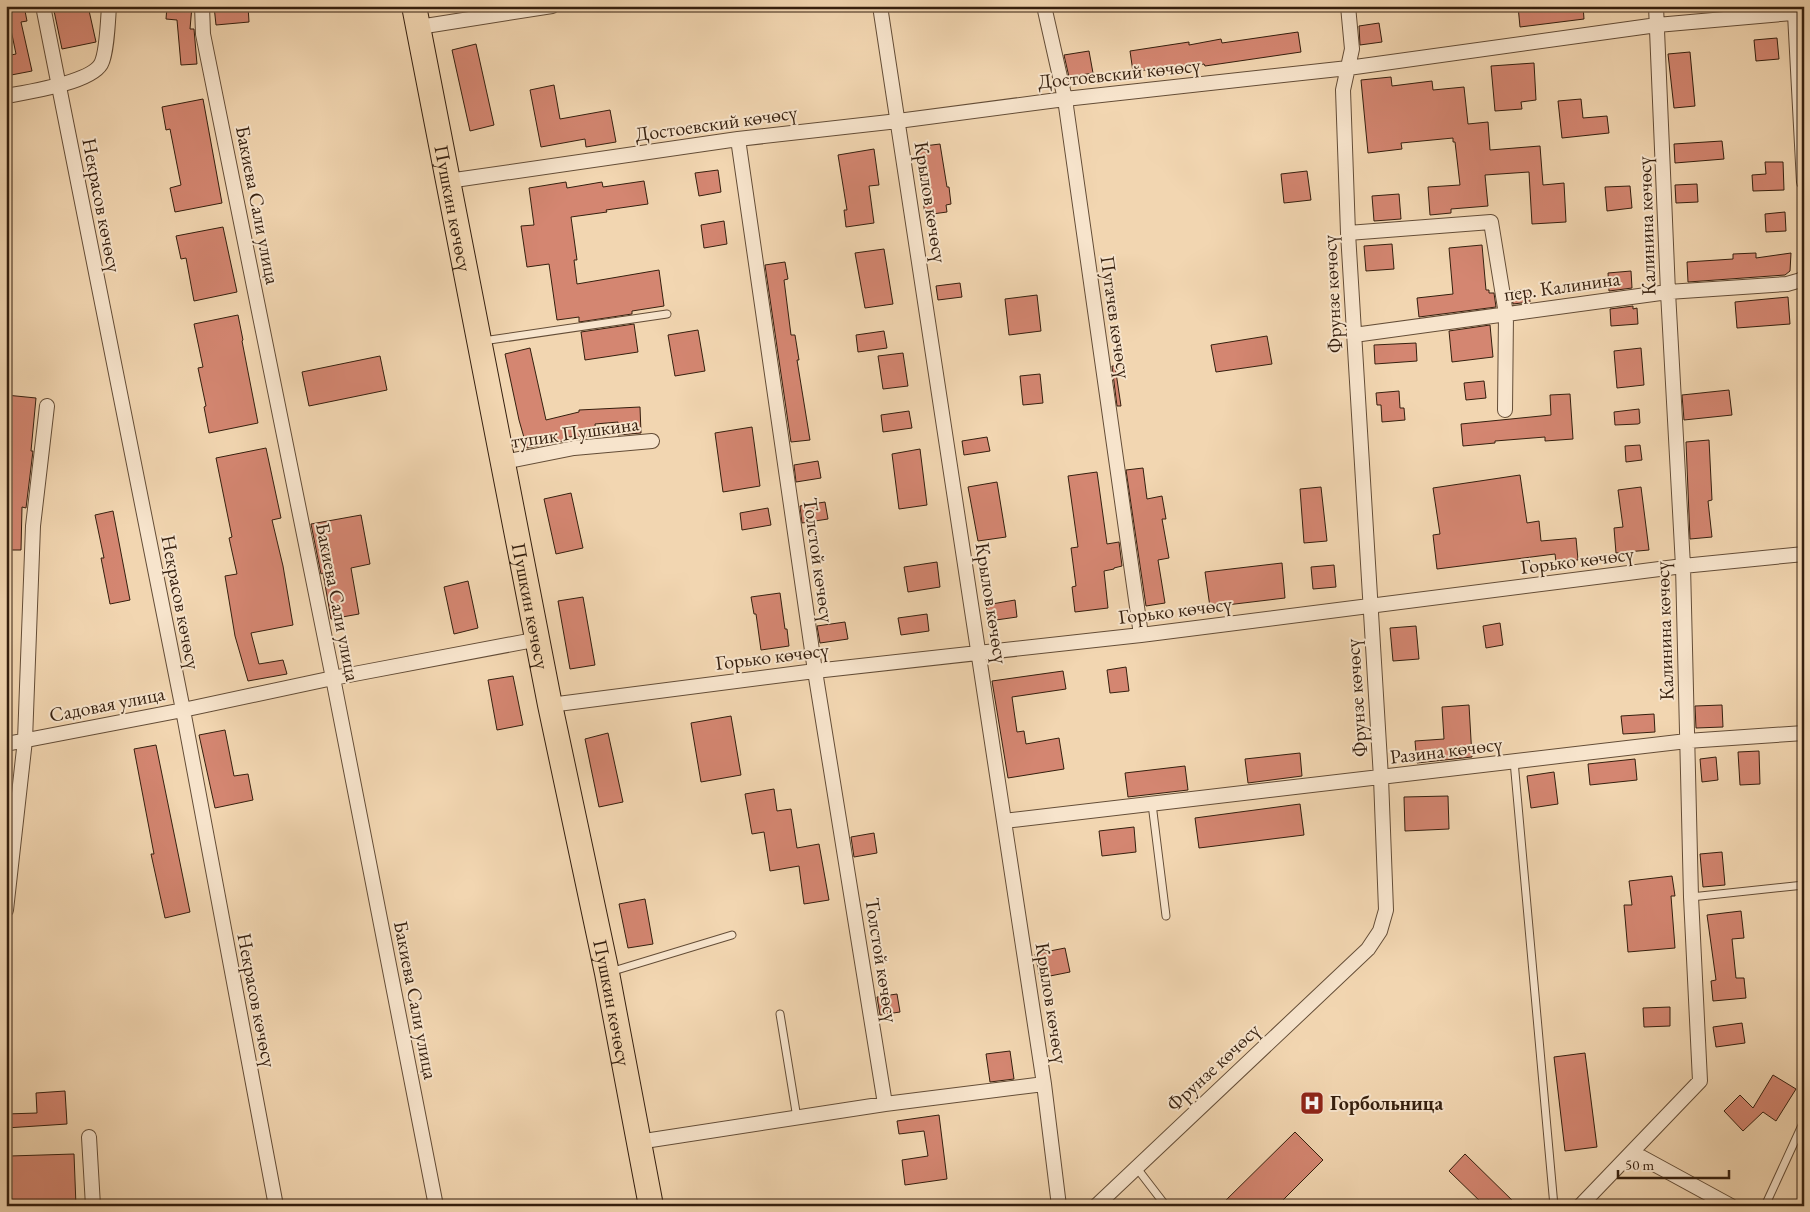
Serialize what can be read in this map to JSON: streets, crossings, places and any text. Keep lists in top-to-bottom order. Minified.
{"streets":{"highway":["Пушкин көчөсү"],"street":["Достоевский көчөсү","Крылов көчөсү","Некрасов көчөсү","Бакиева Сали улица","Калинина көчөсү","пер. Калинина","Фрунзе көчөсү","Пугачев көчөсү","тупик Пушкина","Толстой көчөсү","Горько көчөсү","Садовая улица","Разина көчөсү"]},"crossings":[["Достоевский көчөсү","Крылов көчөсү"],["Достоевский көчөсү","Пушкин көчөсү"],["Достоевский көчөсү","Калинина көчөсү"],["Достоевский көчөсү","Фрунзе көчөсү"],["Достоевский көчөсү","Пугачев көчөсү"],["Достоевский көчөсү","Толстой көчөсү"],["Крылов көчөсү","Горько көчөсү"],["Крылов көчөсү","Разина көчөсү"],["Некрасов көчөсү","Садовая улица"],["Бакиева Сали улица","Садовая улица"],["Пушкин көчөсү","тупик Пушкина"],["Пушкин көчөсү","Горько көчөсү"],["Пушкин көчөсү","Садовая улица"],["Калинина көчөсү","пер. Калинина"],["Калинина көчөсү","Горько көчөсү"],["Калинина көчөсү","Разина көчөсү"],["пер. Калинина","Фрунзе көчөсү"],["Фрунзе көчөсү","Горько көчөсү"],["Фрунзе көчөсү","Разина көчөсү"],["Пугачев көчөсү","Горько көчөсү"],["Толстой көчөсү","Горько көчөсү"]],"places":{"hospital":["Горбольница"]},"scale_bar":"50 m"}
